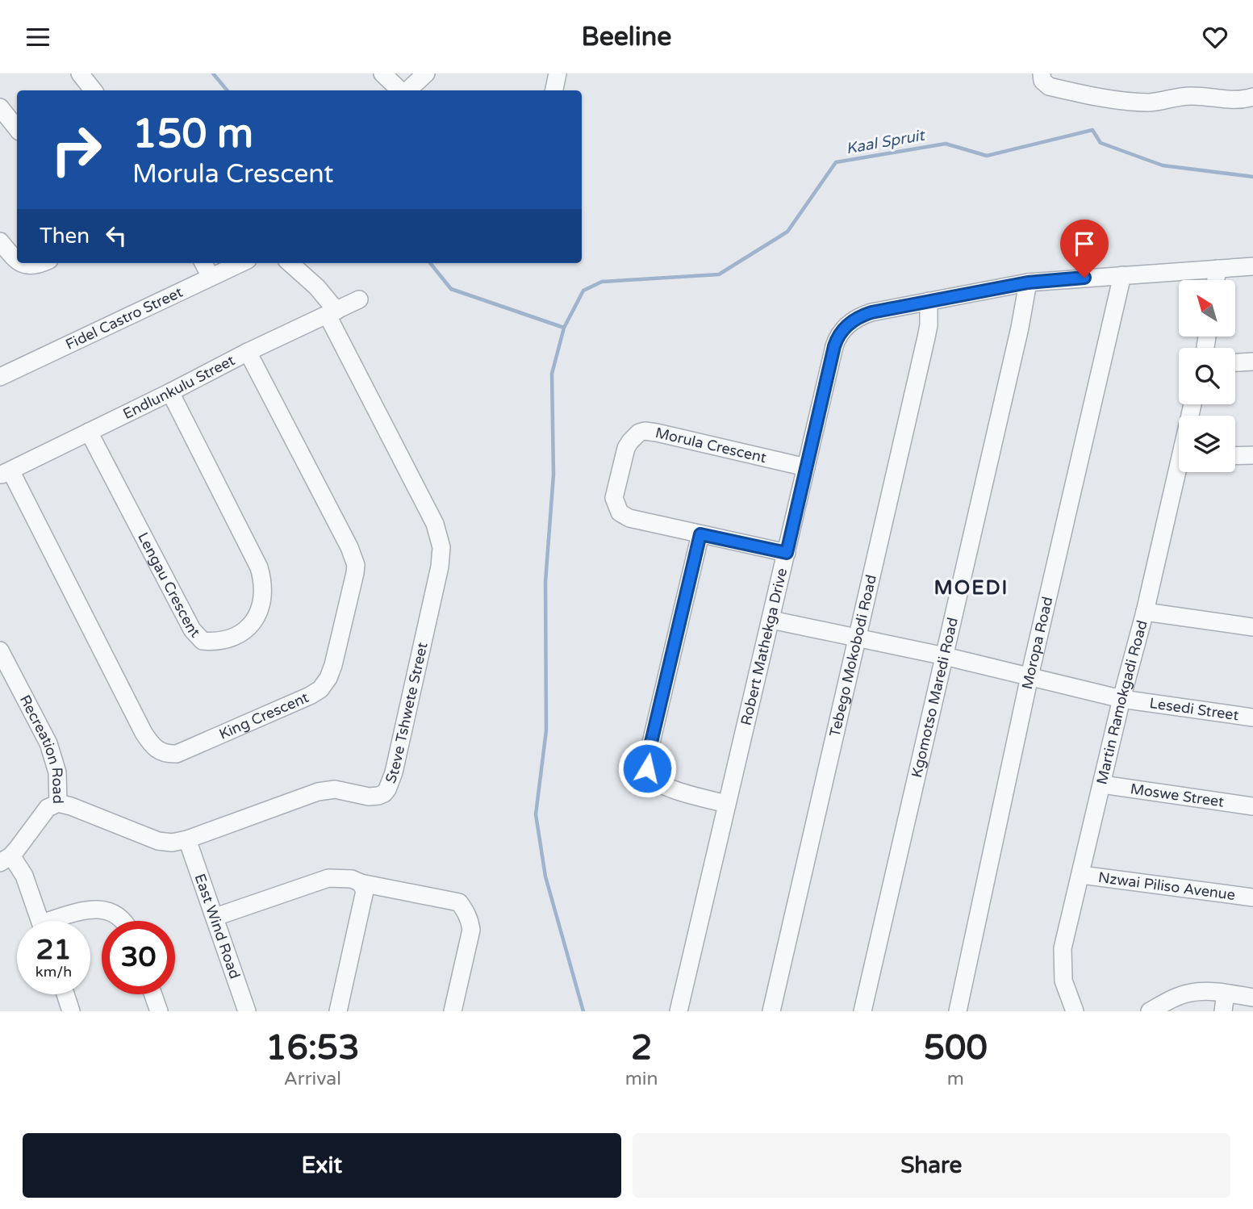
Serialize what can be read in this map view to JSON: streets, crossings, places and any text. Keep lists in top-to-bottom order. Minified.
{"streets":{"street":["Fidel Castro Street","Endlunkulu Street","Morula Crescent","Lengau Crescent","Moropa Road","Robert Mathekga Drive","Tebego Mokobodi Road","Kgomotso Maredi Road","Martin Ramokgadi Road","Lesedi Street","Steve Tshwete Street","King Crescent","Recreation Road","Moswe Street","Nzwai Piliso Avenue","East Wind Road"]},"crossings":[["Endlunkulu Street","Lengau Crescent"],["Endlunkulu Street","Steve Tshwete Street"],["Endlunkulu Street","King Crescent"],["Morula Crescent","Robert Mathekga Drive"],["Moropa Road","Robert Mathekga Drive"],["Moropa Road","Lesedi Street"],["Robert Mathekga Drive","Tebego Mokobodi Road"],["Robert Mathekga Drive","Kgomotso Maredi Road"],["Robert Mathekga Drive","Lesedi Street"],["Tebego Mokobodi Road","Lesedi Street"],["Kgomotso Maredi Road","Lesedi Street"],["Martin Ramokgadi Road","Lesedi Street"],["Martin Ramokgadi Road","Moswe Street"],["Martin Ramokgadi Road","Nzwai Piliso Avenue"],["Steve Tshwete Street","Recreation Road"],["Steve Tshwete Street","East Wind Road"]],"districts":["MOEDI"],"water":["Kaal Spruit"],"north":"top left","page":{"header":"Beeline","turn":["150 m","Morula Crescent"],"then":"Then","speed":"21 km/h","limit":"30","eta":["16:53","Arrival","2","min","500","m"],"buttons":["Exit","Share"]}}
